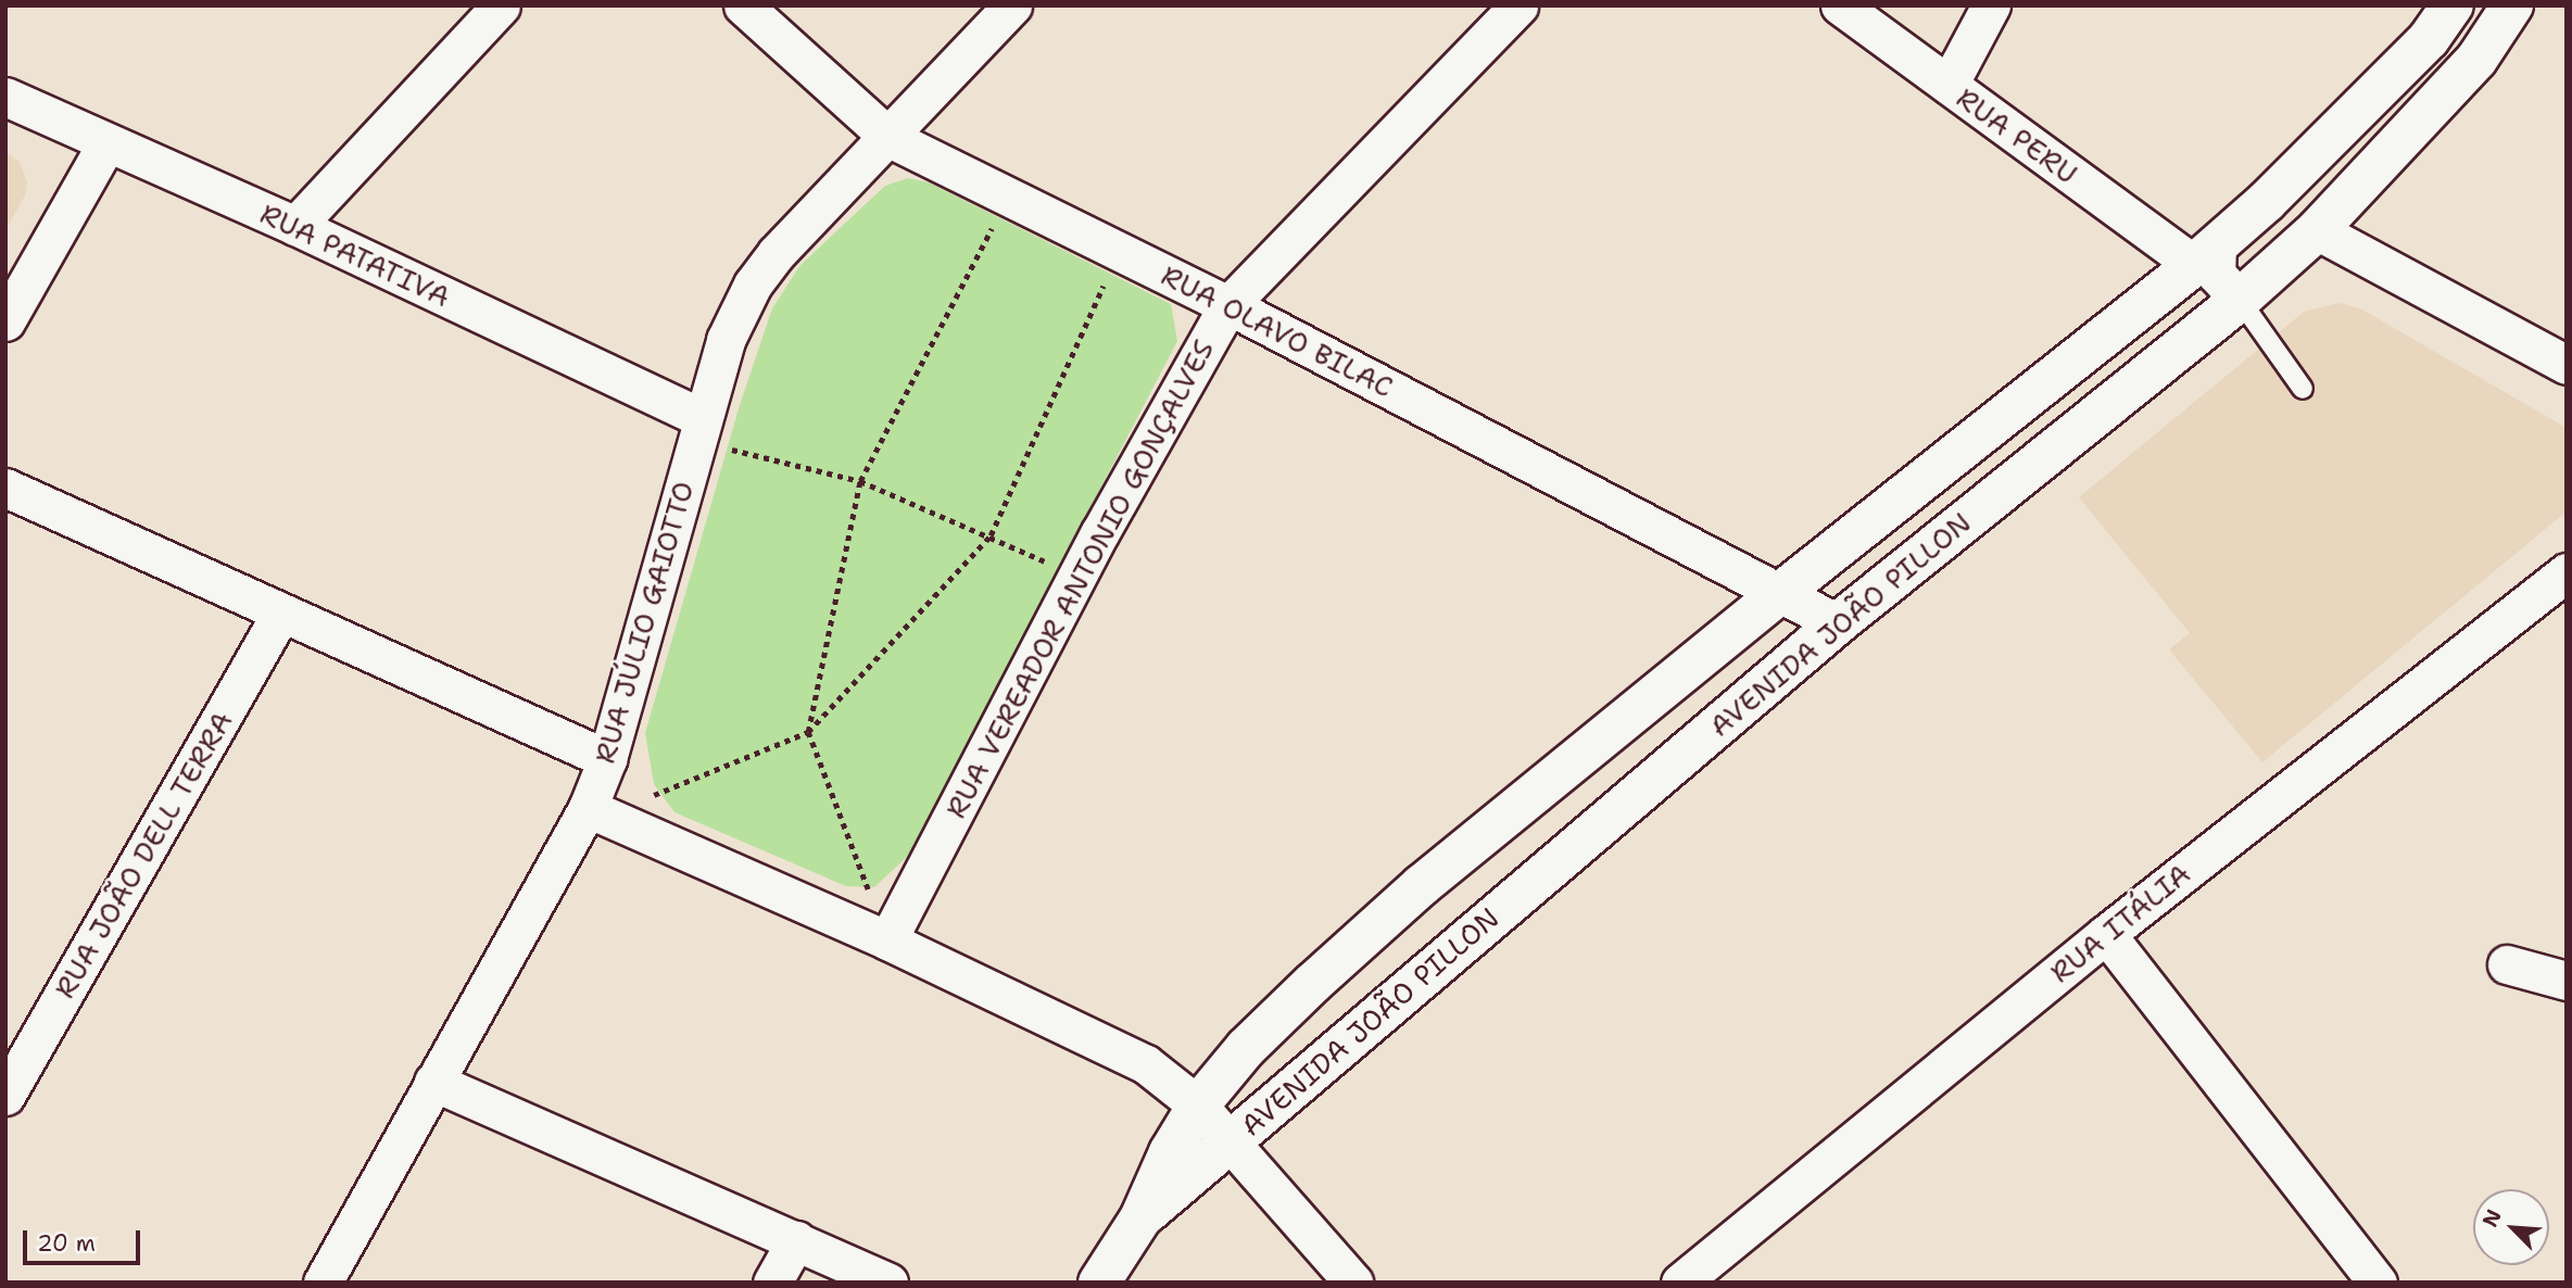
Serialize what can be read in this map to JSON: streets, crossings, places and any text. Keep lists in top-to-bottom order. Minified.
{"streets":{"main road":["AVENIDA JOÃO PILLON"],"street":["RUA PERU","RUA PATATIVA","RUA OLAVO BILAC","RUA VEREADOR ANTONIO GONÇALVES","RUA JÚLIO GAIOTTO","RUA JOÃO DELL TERRA","RUA ITÁLIA"]},"crossings":[["RUA PERU","AVENIDA JOÃO PILLON"],["RUA PATATIVA","RUA JÚLIO GAIOTTO"],["RUA OLAVO BILAC","RUA VEREADOR ANTONIO GONÇALVES"],["RUA OLAVO BILAC","RUA JÚLIO GAIOTTO"],["RUA OLAVO BILAC","AVENIDA JOÃO PILLON"]],"scale_bar":"20 m","north":"top left"}
